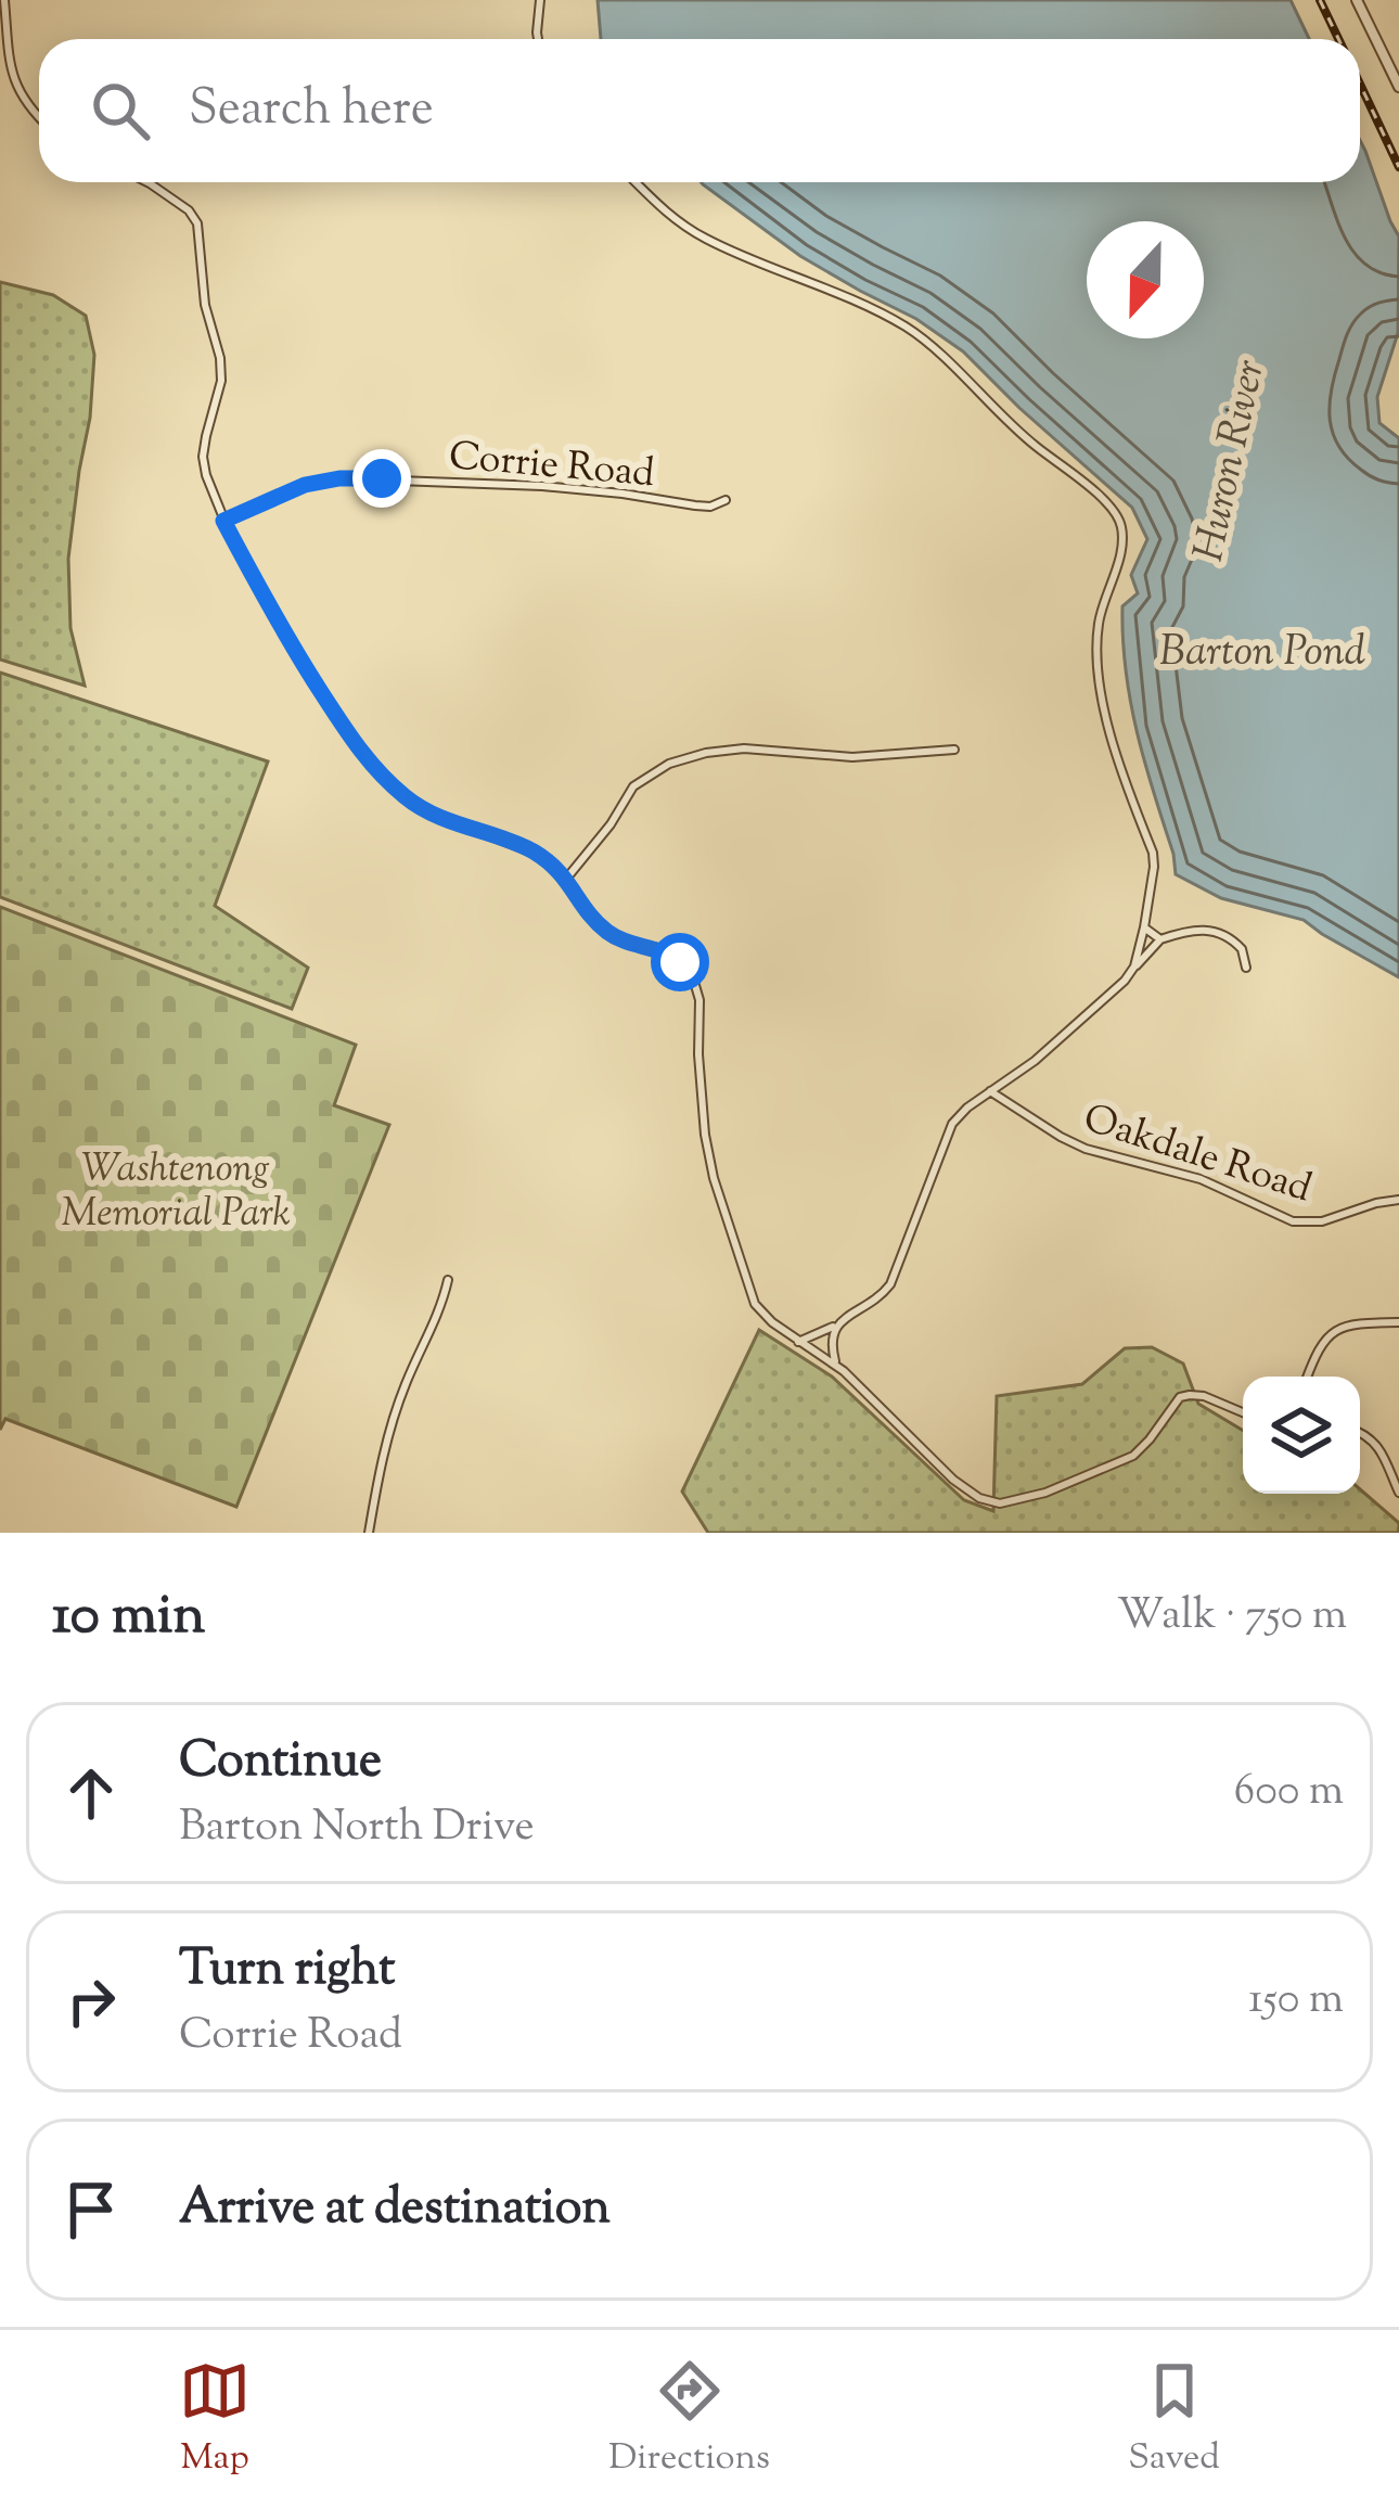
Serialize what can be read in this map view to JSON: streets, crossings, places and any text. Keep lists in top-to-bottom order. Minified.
{"streets":{"street":["Corrie Road","Oakdale Road"]},"water":["Huron River","Barton Pond"],"parks":["Washtenong Memorial Park"],"north":"bottom","page":{"search":"Search here","heading":["10 min","Walk · 750 m"],"list":[["Continue","Barton North Drive","600 m"],["Turn right","Corrie Road","150 m"],"Arrive at destination"],"nav":["Map","Directions","Saved"]}}
